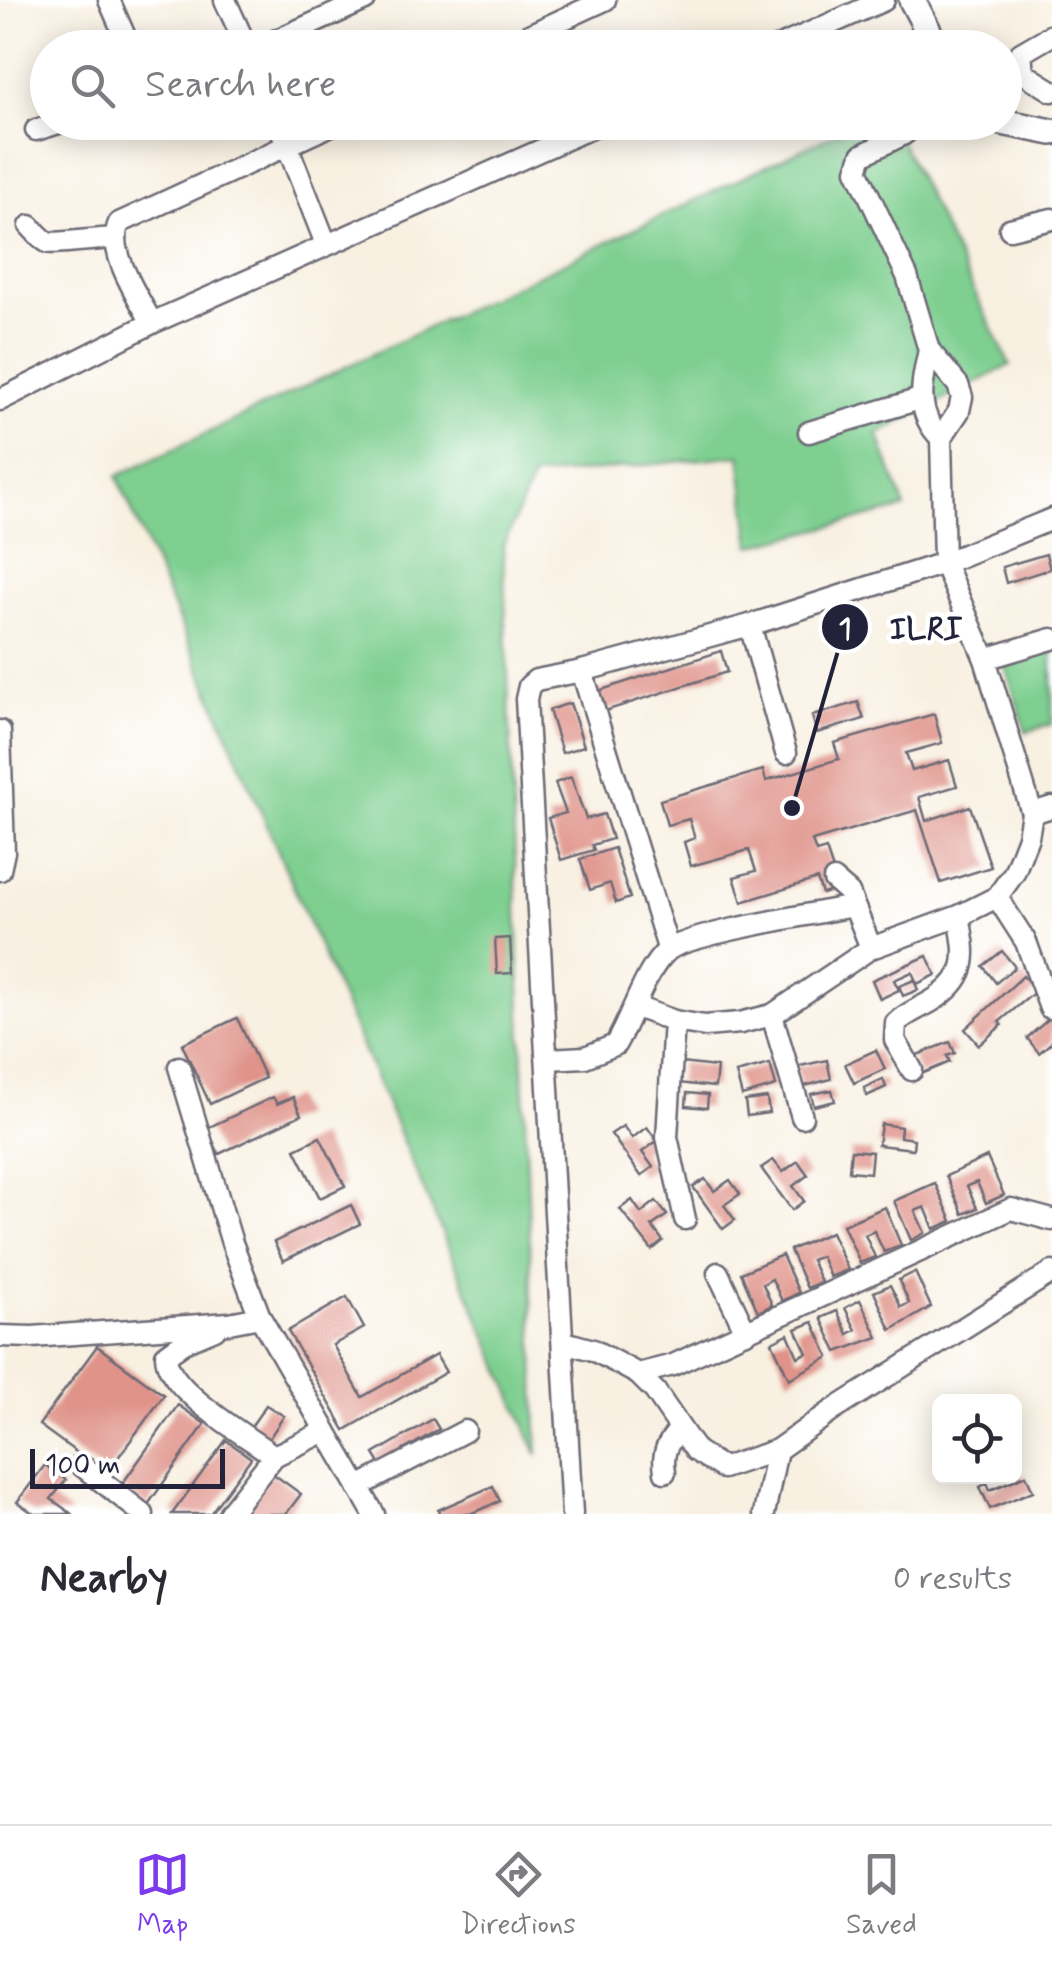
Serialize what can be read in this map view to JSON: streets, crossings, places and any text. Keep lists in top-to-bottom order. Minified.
{"places":["ILRI"],"scale_bar":"100 m","page":{"search":"Search here","scale":"100 m","heading":["Nearby","0 results"],"nav":["Map","Directions","Saved"]}}
